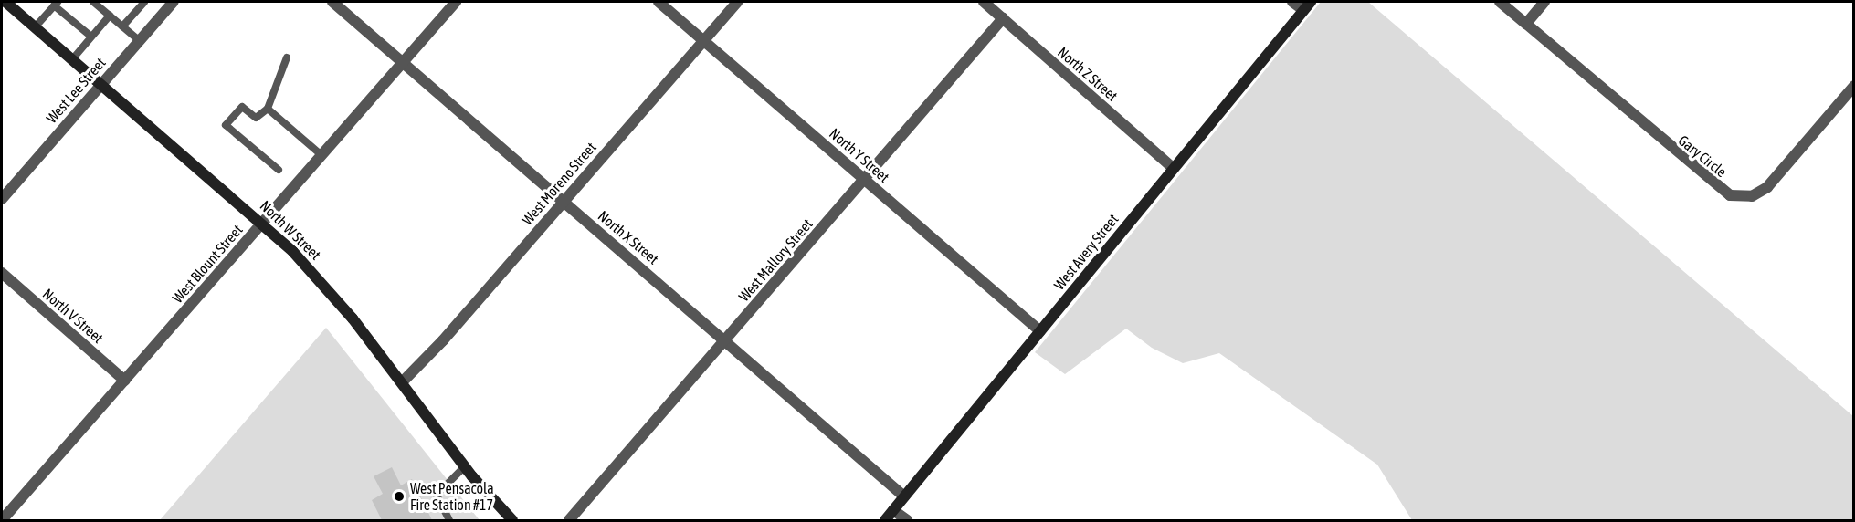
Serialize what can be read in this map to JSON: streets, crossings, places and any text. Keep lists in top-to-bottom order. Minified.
{"streets":{"main road":["North W Street","West Avery Street"],"street":["North Z Street","West Lee Street","North Y Street","Gary Circle","West Moreno Street","North X Street","West Mallory Street","West Blount Street","North V Street"]},"crossings":[["North Z Street","West Avery Street"],["North Z Street","West Mallory Street"],["West Lee Street","North W Street"],["North Y Street","West Moreno Street"],["North Y Street","West Avery Street"],["North Y Street","West Mallory Street"],["West Moreno Street","North W Street"],["West Moreno Street","North X Street"],["North W Street","West Blount Street"],["North X Street","West Avery Street"],["North X Street","West Mallory Street"],["North X Street","West Blount Street"],["West Blount Street","North V Street"]],"places":["West Pensacola Fire Station #17"]}
